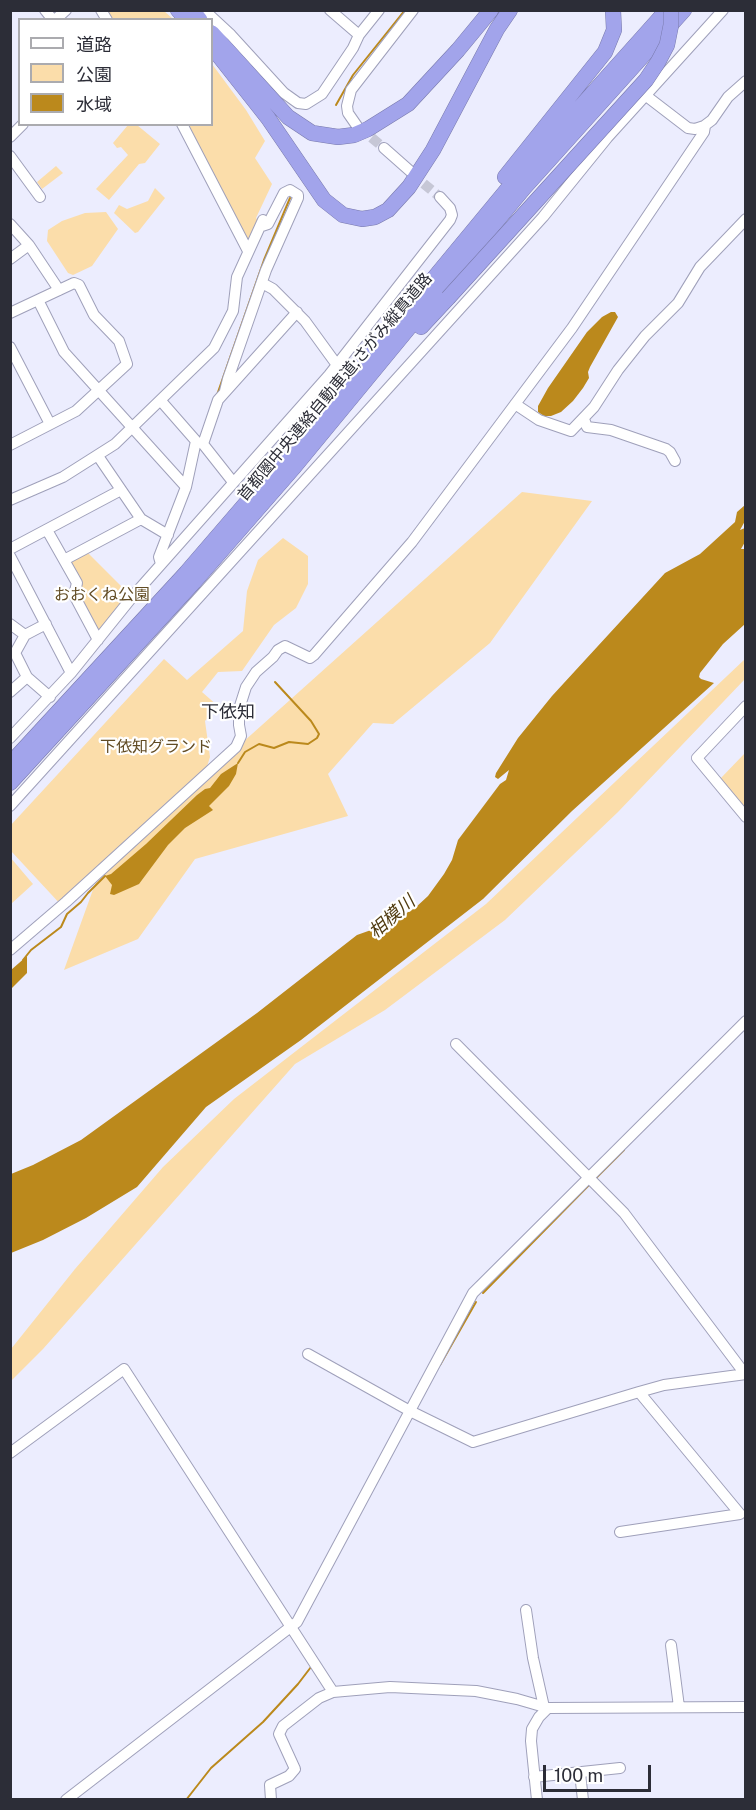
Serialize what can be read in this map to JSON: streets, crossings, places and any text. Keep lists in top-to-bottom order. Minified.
{"streets":{"highway":["首都圏中央連絡自動車道;さがみ縦貫道路"]},"districts":["下依知"],"water":["相模川"],"parks":["おおくね公園","下依知グランド"],"legend":["道路","公園","水域"],"scale_bar":"100 m"}
